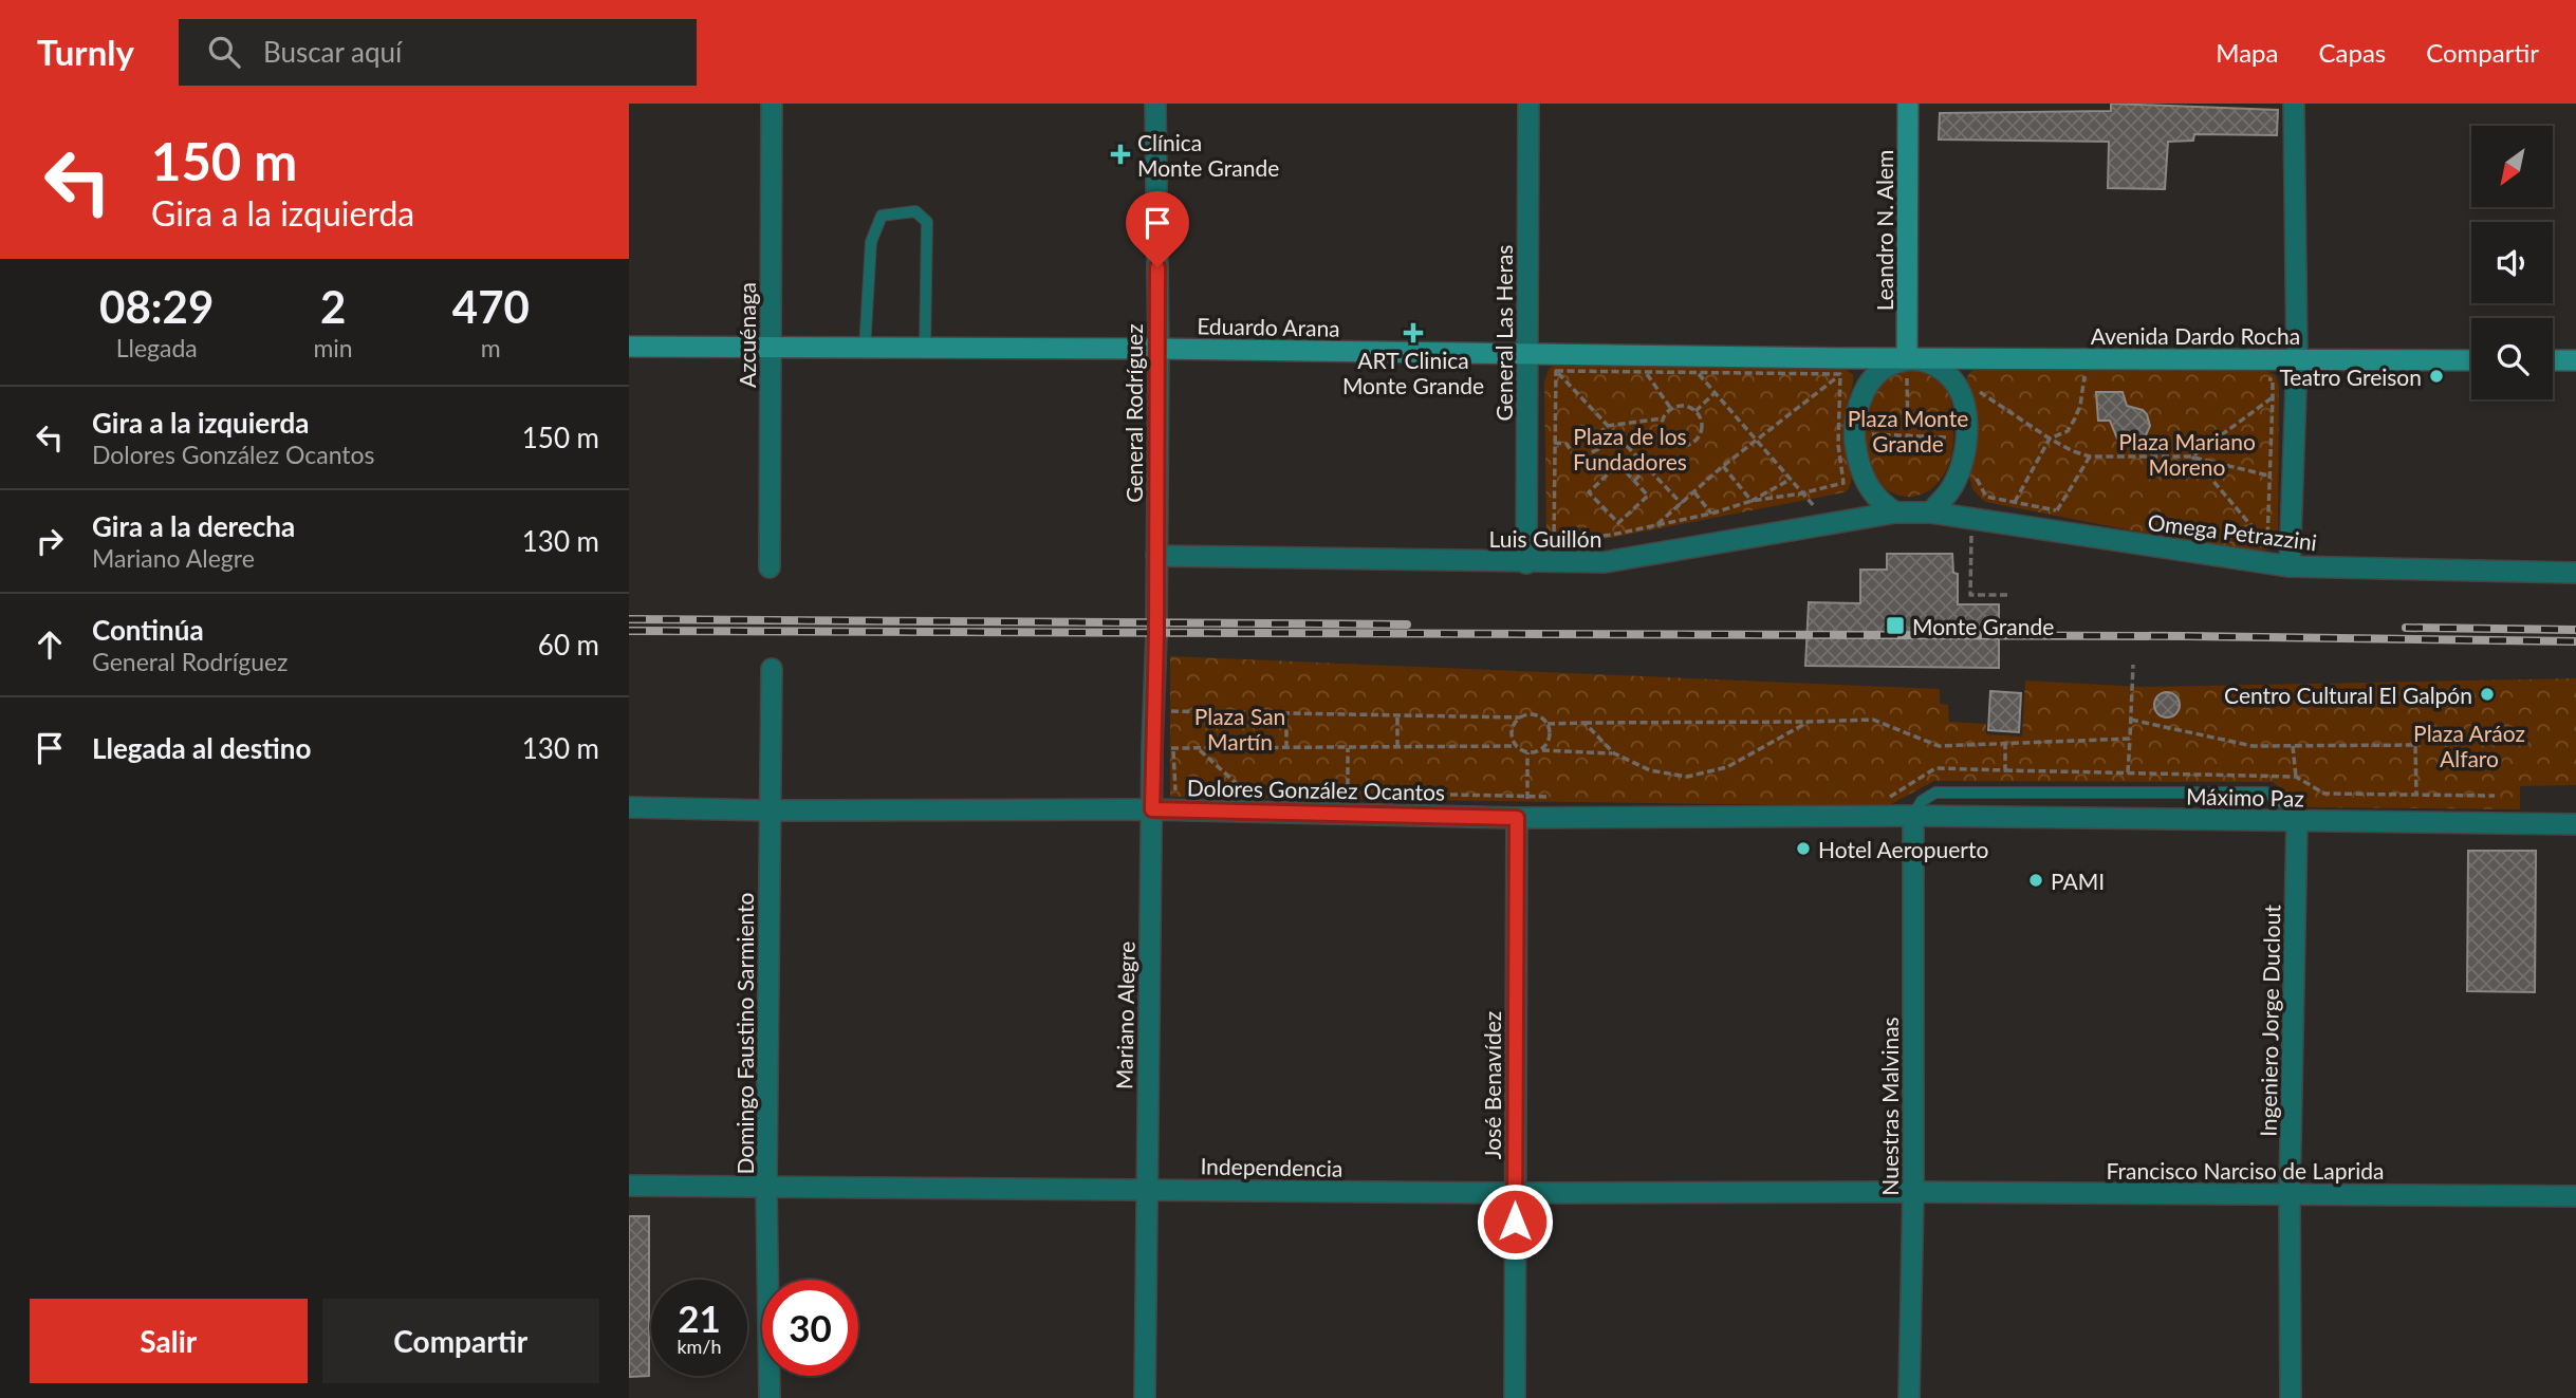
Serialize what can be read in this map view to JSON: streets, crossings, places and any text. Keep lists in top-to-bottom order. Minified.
{"streets":{"main road":["Leandro N. Alem","Eduardo Arana","Avenida Dardo Rocha"],"street":["General Las Heras","Azcuénaga","General Rodríguez","Omega Petrazzini","Luis Guillón","Dolores González Ocantos","Máximo Paz","Mariano Alegre","Ingeniero Jorge Duclout","Domingo Faustino Sarmiento","José Benavídez","Nuestras Malvinas","Independencia","Francisco Narciso de Laprida"]},"crossings":[["Leandro N. Alem","Eduardo Arana"],["Leandro N. Alem","Avenida Dardo Rocha"],["Eduardo Arana","General Las Heras"],["Eduardo Arana","Azcuénaga"],["Eduardo Arana","Avenida Dardo Rocha"],["Eduardo Arana","General Rodríguez"],["General Las Heras","Luis Guillón"],["General Rodríguez","Luis Guillón"],["General Rodríguez","Mariano Alegre"],["Omega Petrazzini","Luis Guillón"],["Dolores González Ocantos","Máximo Paz"],["Dolores González Ocantos","Mariano Alegre"],["Dolores González Ocantos","Domingo Faustino Sarmiento"],["Dolores González Ocantos","José Benavídez"],["Dolores González Ocantos","Nuestras Malvinas"],["Máximo Paz","Ingeniero Jorge Duclout"],["Máximo Paz","Nuestras Malvinas"],["Mariano Alegre","Independencia"],["Ingeniero Jorge Duclout","Francisco Narciso de Laprida"],["Domingo Faustino Sarmiento","Independencia"],["José Benavídez","Independencia"],["Nuestras Malvinas","Independencia"],["Nuestras Malvinas","Francisco Narciso de Laprida"],["Independencia","Francisco Narciso de Laprida"]],"parks":["Plaza Monte Grande","Plaza de los Fundadores","Plaza Mariano Moreno","Plaza San Martín","Plaza Aráoz Alfaro"],"places":{"health":["Clínica Monte Grande","ART Clinica Monte Grande"],"other":["Teatro Greison","Centro Cultural El Galpón","Hotel Aeropuerto","PAMI"],"transit":["Monte Grande"]},"north":"bottom left","page":{"header":"Turnly","search":"Buscar aquí","nav":["Mapa","Capas","Compartir"],"turn":["150 m","Gira a la izquierda"],"eta":["08:29","Llegada","2","min","470","m"],"list":[{"name":"Gira a la izquierda","note":"Dolores González Ocantos","value":"150 m"},{"name":"Gira a la derecha","note":"Mariano Alegre","value":"130 m"},{"name":"Continúa","note":"General Rodríguez","value":"60 m"},{"name":"Llegada al destino","value":"130 m"}],"speed":"21 km/h","limit":"30","buttons":["Salir","Compartir"]}}
